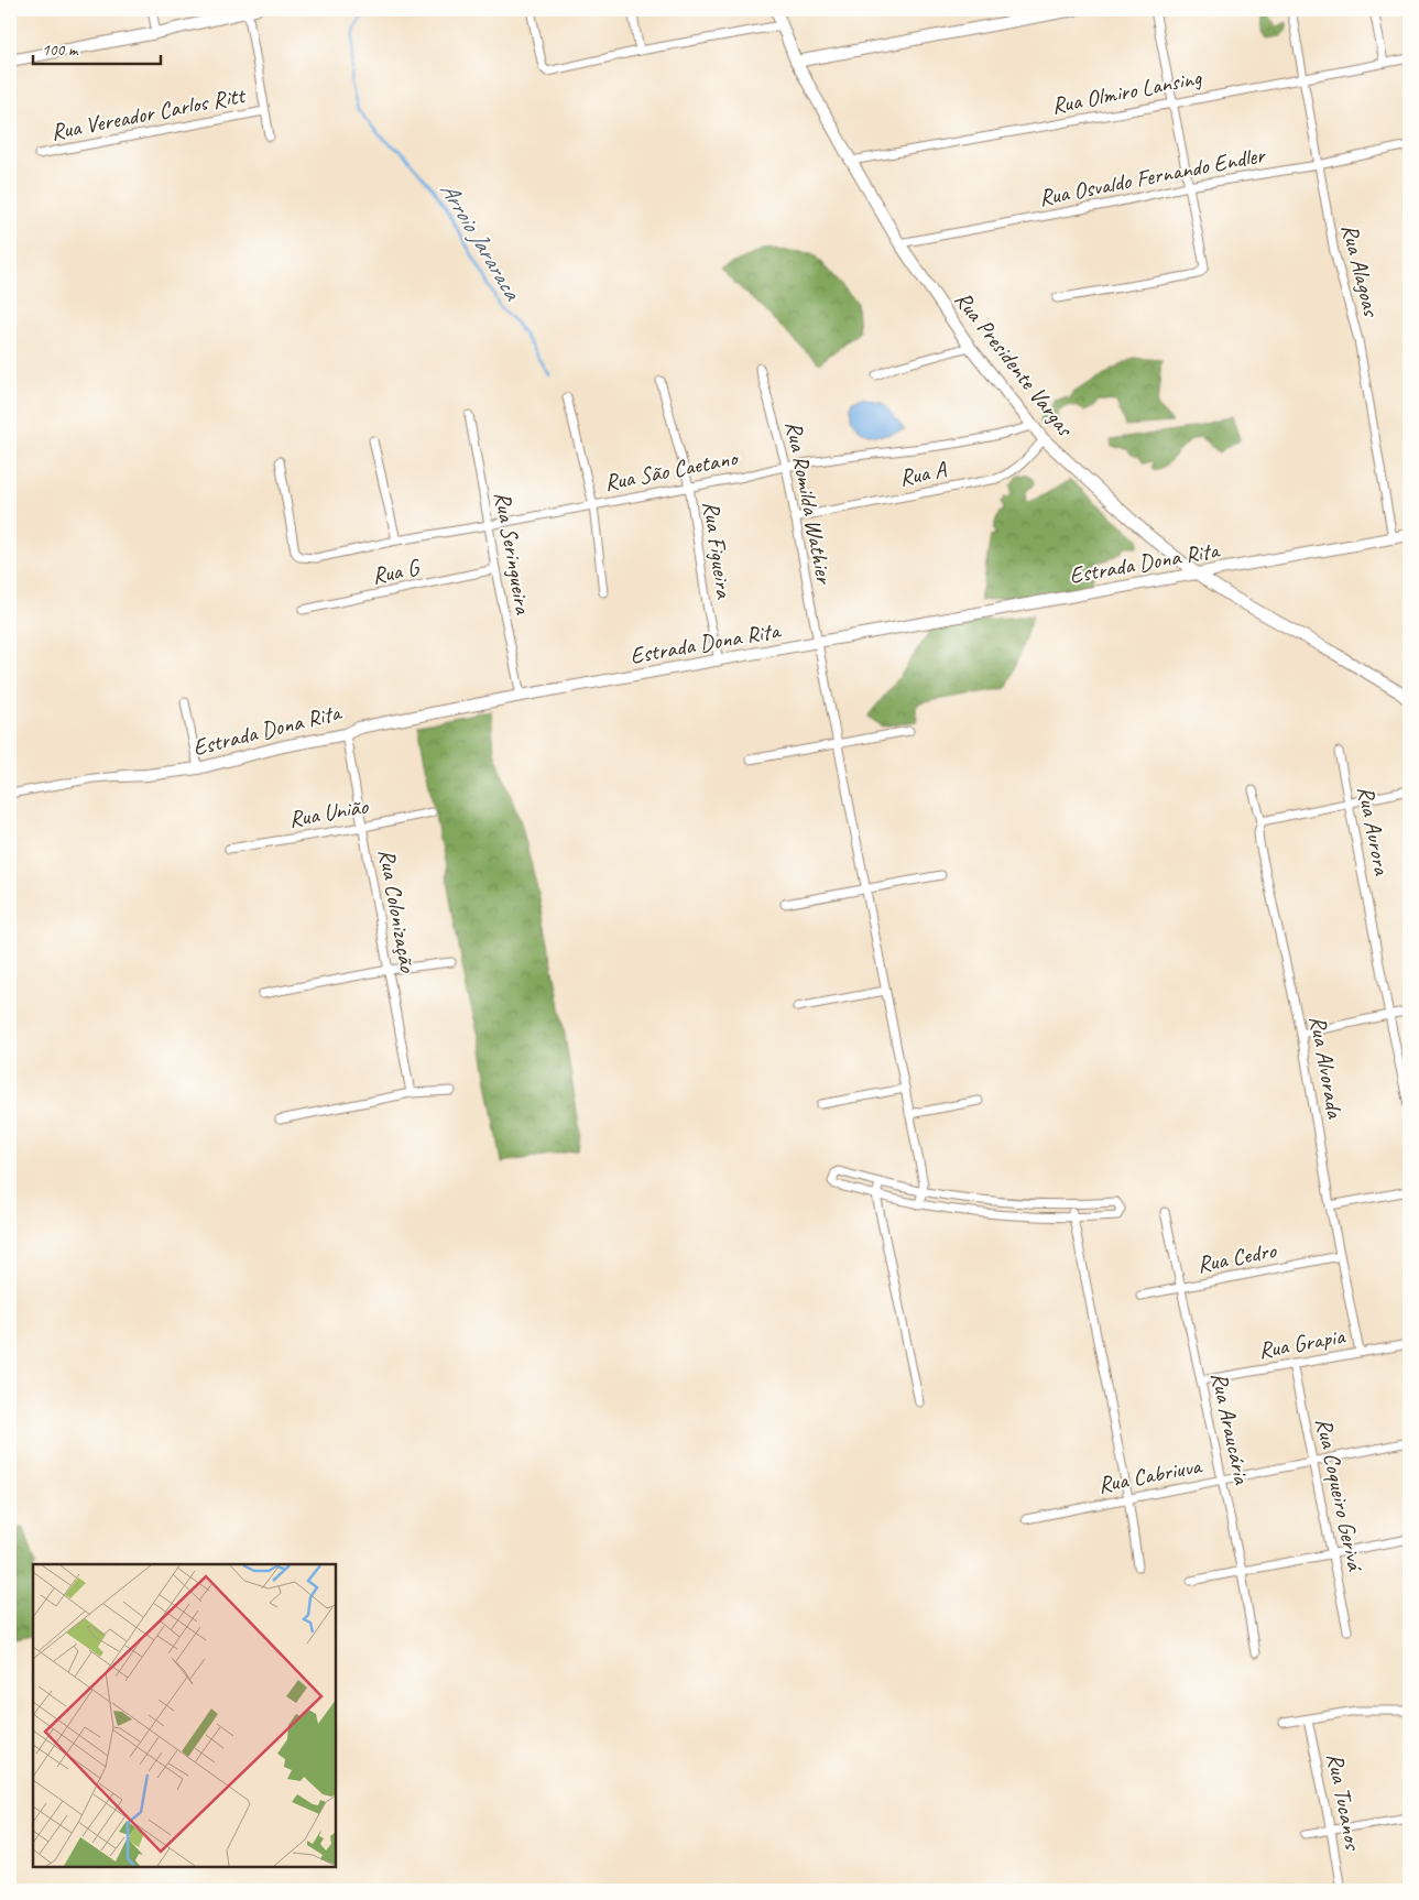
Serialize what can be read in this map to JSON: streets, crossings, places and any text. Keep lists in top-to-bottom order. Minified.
{"streets":{"street":["Rua Olmiro Lansing","Rua Vereador Carlos Ritt","Rua Osvaldo Fernando Endler","Rua Alagoas","Rua Presidente Vargas","Rua São Caetano","Rua A","Rua Romilda Wathier","Rua Figueira","Rua Seringueira","Estrada Dona Rita","Rua G","Rua União","Rua Aurora","Rua Colonização","Rua Alvorada","Rua Cedro","Rua Grapia","Rua Araucária","Rua Cabriuva","Rua Coqueiro Gerivá","Rua Tucanos"]},"crossings":[["Rua Olmiro Lansing","Rua Alagoas"],["Rua Olmiro Lansing","Rua Presidente Vargas"],["Rua Osvaldo Fernando Endler","Rua Alagoas"],["Rua Osvaldo Fernando Endler","Rua Presidente Vargas"],["Rua Alagoas","Estrada Dona Rita"],["Rua Presidente Vargas","Rua São Caetano"],["Rua Presidente Vargas","Rua A"],["Rua Presidente Vargas","Estrada Dona Rita"],["Rua São Caetano","Rua Romilda Wathier"],["Rua São Caetano","Rua Figueira"],["Rua São Caetano","Rua Seringueira"],["Rua A","Rua Romilda Wathier"],["Rua Romilda Wathier","Estrada Dona Rita"],["Rua Figueira","Estrada Dona Rita"],["Rua Seringueira","Estrada Dona Rita"],["Rua Seringueira","Rua G"],["Estrada Dona Rita","Rua Colonização"],["Rua União","Rua Colonização"],["Rua Alvorada","Rua Cedro"],["Rua Alvorada","Rua Grapia"],["Rua Cedro","Rua Araucária"],["Rua Grapia","Rua Araucária"],["Rua Grapia","Rua Coqueiro Gerivá"],["Rua Araucária","Rua Cabriuva"],["Rua Cabriuva","Rua Coqueiro Gerivá"]],"water":["Arroio Jararaca"],"scale_bar":"100 m"}
